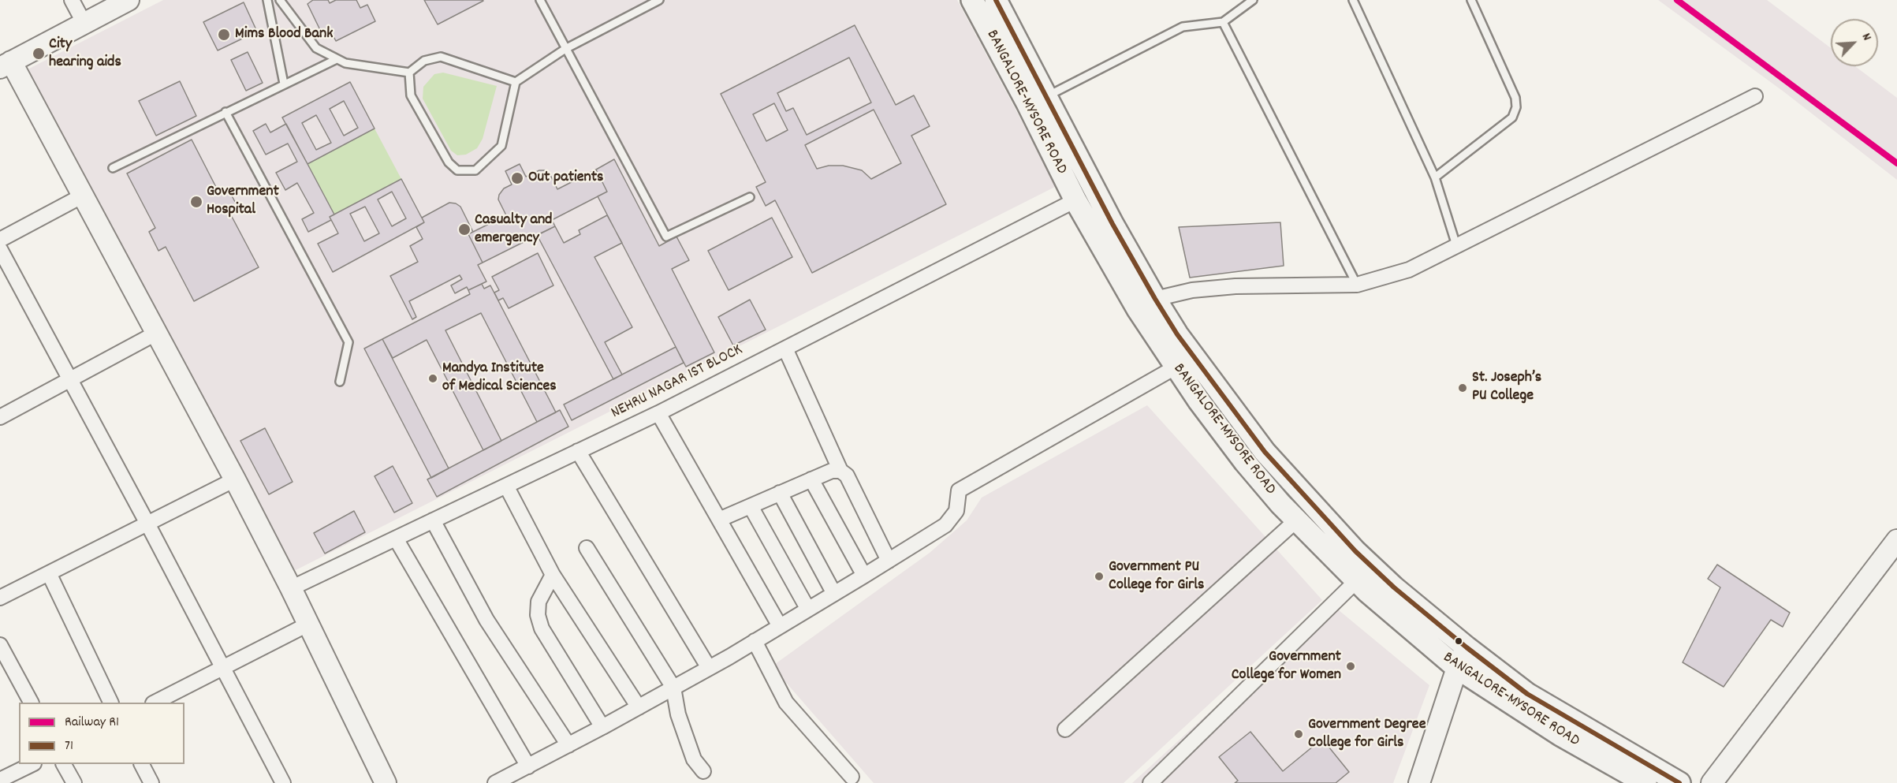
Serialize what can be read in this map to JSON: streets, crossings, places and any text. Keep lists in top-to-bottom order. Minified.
{"streets":{"main road":["BANGALORE-MYSORE ROAD"],"street":["NEHRU NAGAR 1ST BLOCK"]},"crossings":[["BANGALORE-MYSORE ROAD","NEHRU NAGAR 1ST BLOCK"]],"places":["Mims Blood Bank","City hearing aids","Out patients","Government Hospital","Casualty and emergency","Mandya Institute of Medical Sciences","St. Joseph’s PU College","Government PU College for Girls","Government College for Women","Government Degree College for Girls"],"lines":["rail line R1","transit line 71"],"legend":["Railway R1","71"],"north":"top right"}
